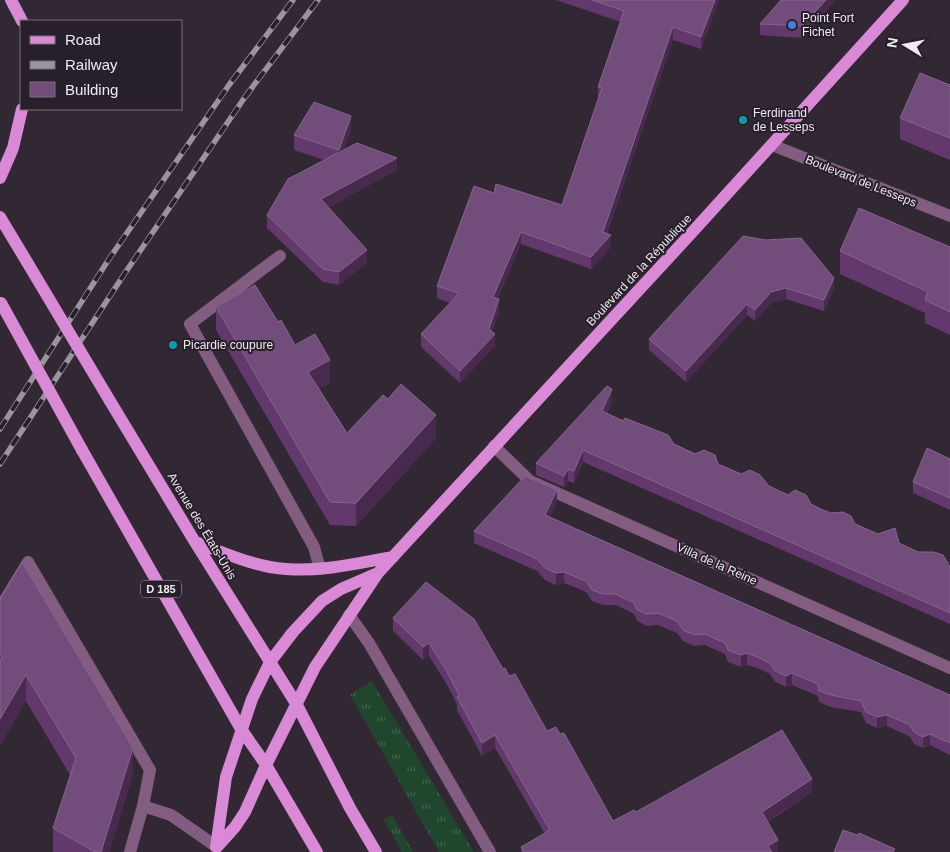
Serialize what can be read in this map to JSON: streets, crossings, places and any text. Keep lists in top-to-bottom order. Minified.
{"streets":{"main road":["Boulevard de la République","Avenue des États-Unis","D 185"],"street":["Boulevard de Lesseps","Villa de la Reine"]},"crossings":[["Boulevard de Lesseps","Boulevard de la République"],["Boulevard de la République","Avenue des États-Unis"],["Boulevard de la République","Villa de la Reine"],["Boulevard de la République","D 185"]],"places":["Point Fort Fichet","Ferdinand de Lesseps","Picardie coupure"],"legend":["Road","Railway","Building"],"north":"left"}
